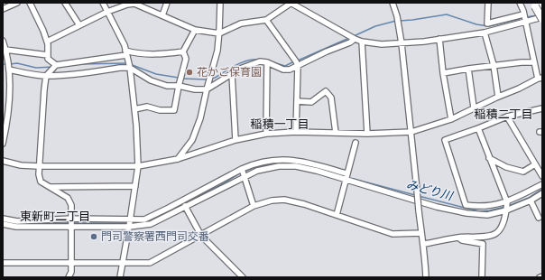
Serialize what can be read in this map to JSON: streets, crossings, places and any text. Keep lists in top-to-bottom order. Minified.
{"districts":["稲積二丁目","稲積一丁目","東新町二丁目"],"water":["みどり川"],"places":["花かご保育園","門司警察署西門司交番"]}
